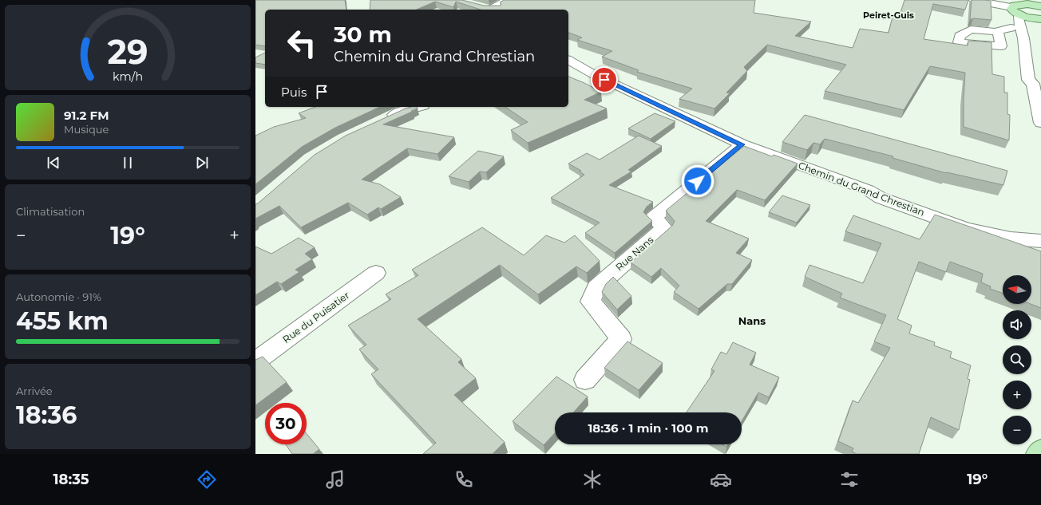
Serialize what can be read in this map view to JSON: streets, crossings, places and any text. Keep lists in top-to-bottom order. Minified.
{"streets":{"street":["Chemin du Grand Chrestian","Rue Nans","Rue du Puisatier"]},"crossings":[["Chemin du Grand Chrestian","Rue Nans"]],"districts":["Peiret-Guis","Nans"],"north":"left","page":{"turn":["30 m","Chemin du Grand Chrestian"],"then":"Puis","song":["91.2 FM","Musique"],"tile":["Climatisation",["Autonomie · 91%","455 km"],["Arrivée","18:36"]],"heat":["−","19°","+"],"map_buttons":["+","−"],"limit":"30","trip":"18:36 · 1 min · 100 m","tabs":["18:35","19°"],"gauge":["29","km/h"]}}
